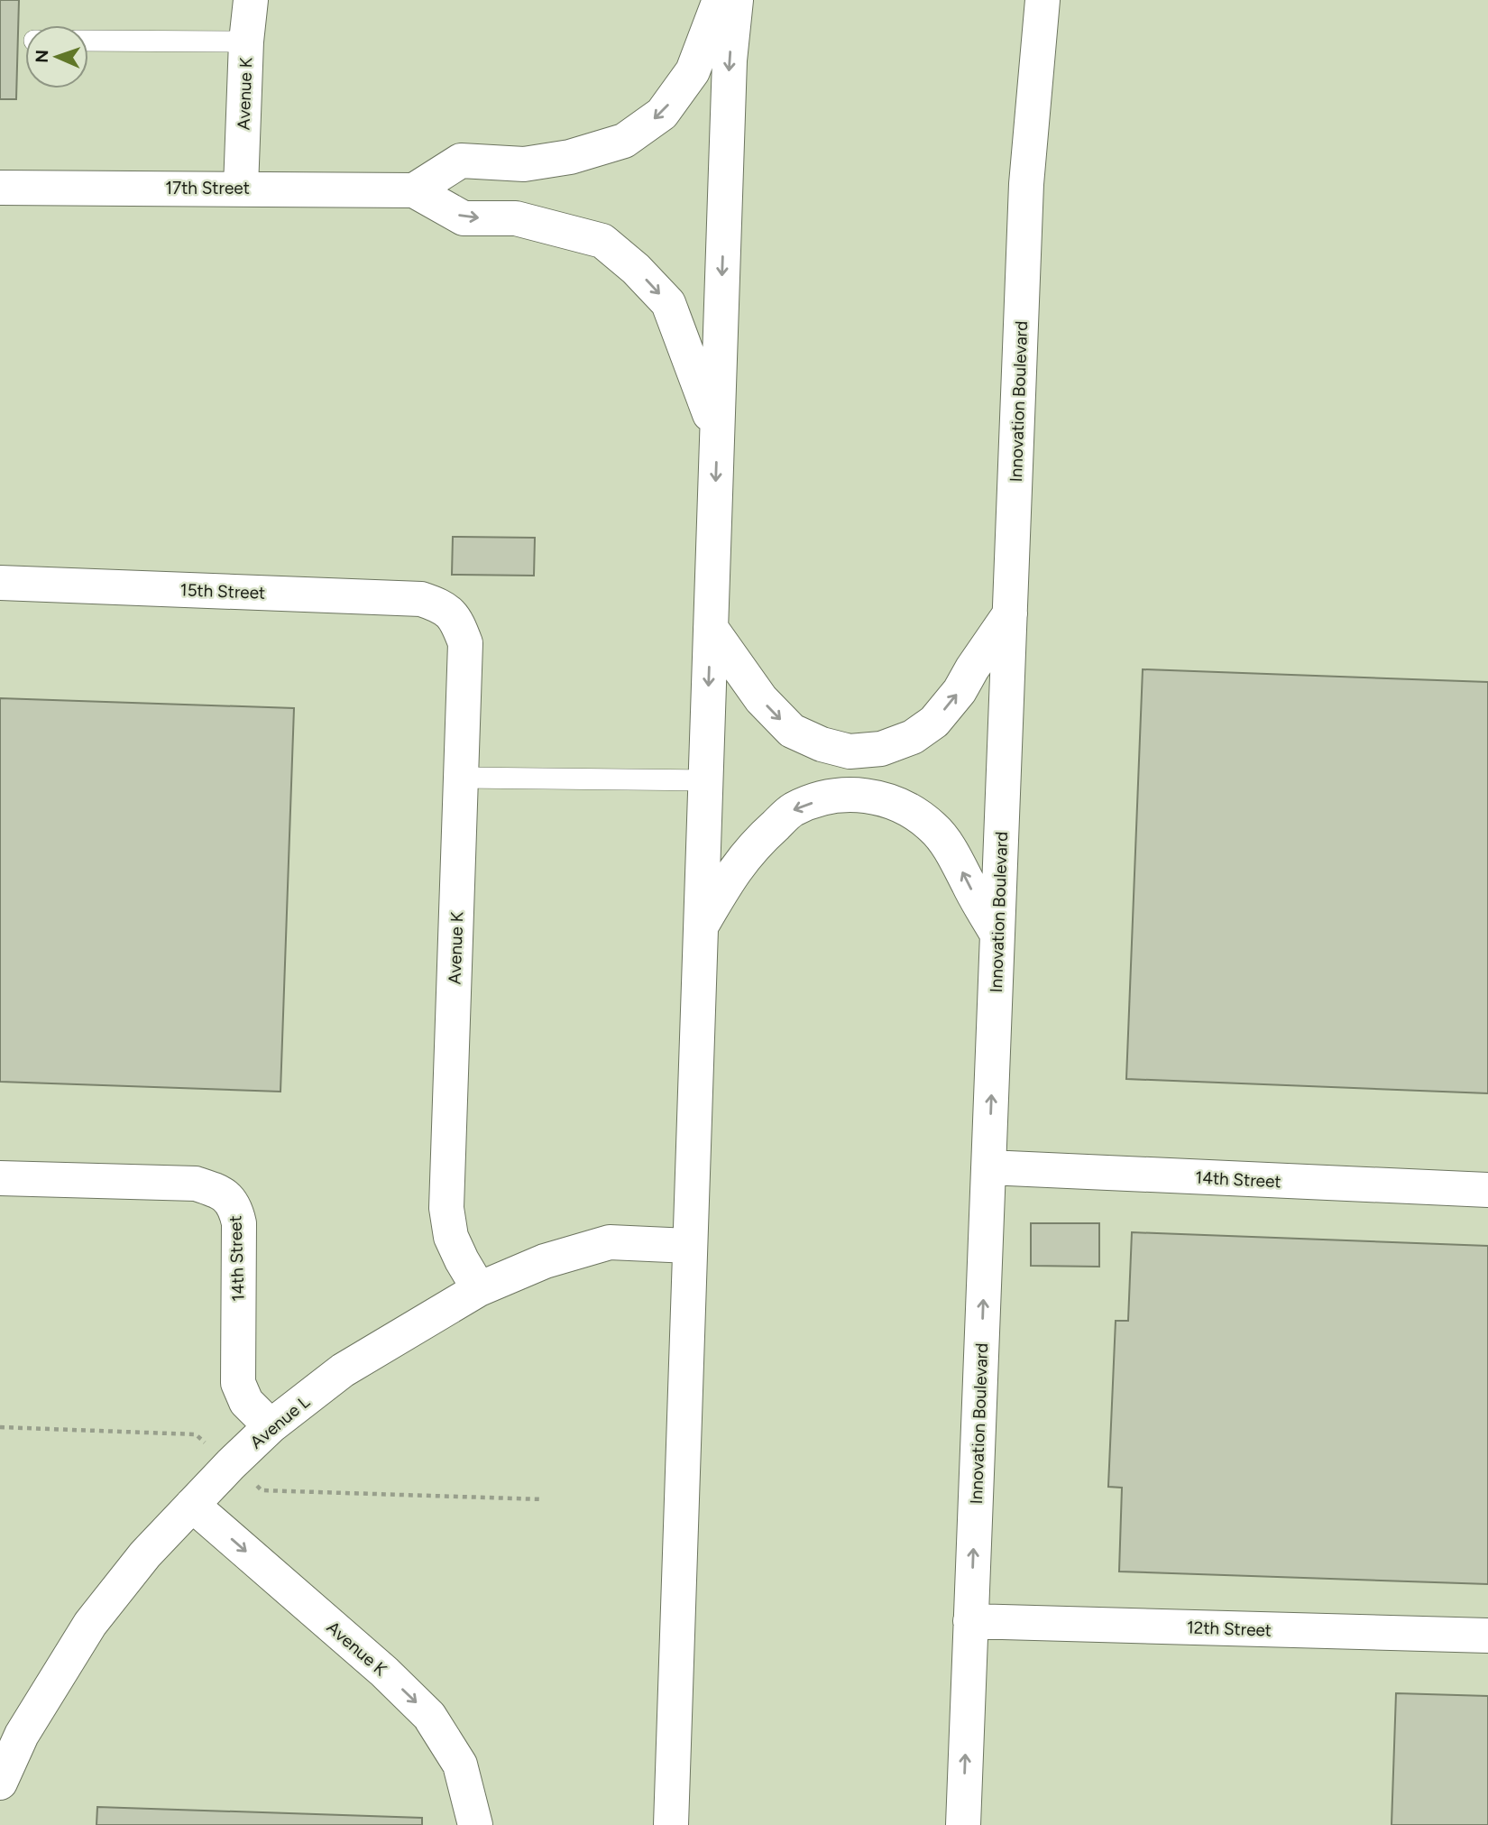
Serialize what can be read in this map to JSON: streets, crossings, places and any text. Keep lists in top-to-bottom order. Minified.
{"streets":{"street":["Avenue K","17th Street","Innovation Boulevard","15th Street","14th Street","Avenue L","12th Street"]},"crossings":[["Avenue K","17th Street"],["Avenue K","15th Street"],["Avenue K","Avenue L"],["Innovation Boulevard","14th Street"],["Innovation Boulevard","12th Street"],["14th Street","Avenue L"]],"north":"left"}
